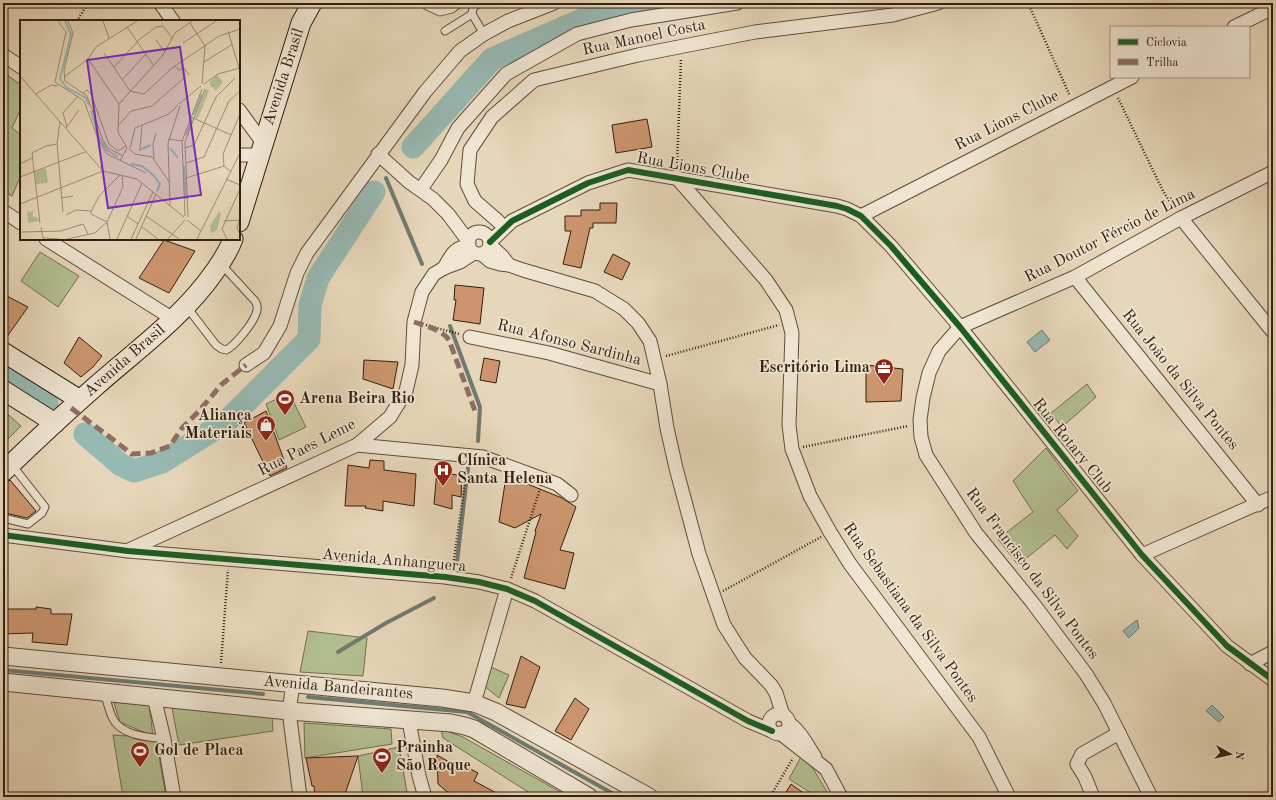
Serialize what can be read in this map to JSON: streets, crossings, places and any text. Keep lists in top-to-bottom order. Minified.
{"streets":{"main road":["Avenida Brasil"],"street":["Rua Manoel Costa","Rua Lions Clube","Rua Doutor Fércio de Lima","Rua Afonso Sardinha","Rua João da Silva Pontes","Rua Rotary Club","Rua Paes Leme","Avenida Anhanguera","Rua Francisco da Silva Pontes","Rua Sebastiana da Silva Pontes","Avenida Bandeirantes"]},"crossings":[["Rua Manoel Costa","Rua Lions Clube"],["Rua Lions Clube","Rua Rotary Club"],["Rua Lions Clube","Rua Paes Leme"],["Rua Lions Clube","Rua Sebastiana da Silva Pontes"],["Rua Doutor Fércio de Lima","Rua João da Silva Pontes"],["Rua Doutor Fércio de Lima","Rua Rotary Club"],["Rua Doutor Fércio de Lima","Rua Francisco da Silva Pontes"],["Rua Rotary Club","Rua Francisco da Silva Pontes"],["Rua Paes Leme","Avenida Anhanguera"]],"places":{"office":["Escritório Lima"],"sports":["Arena Beira Rio","Gol de Placa","Prainha São Roque"],"shop":["Aliança Materiais"],"hospital":["Clínica Santa Helena"]},"legend":["Ciclovia","Trilha"],"north":"right"}
